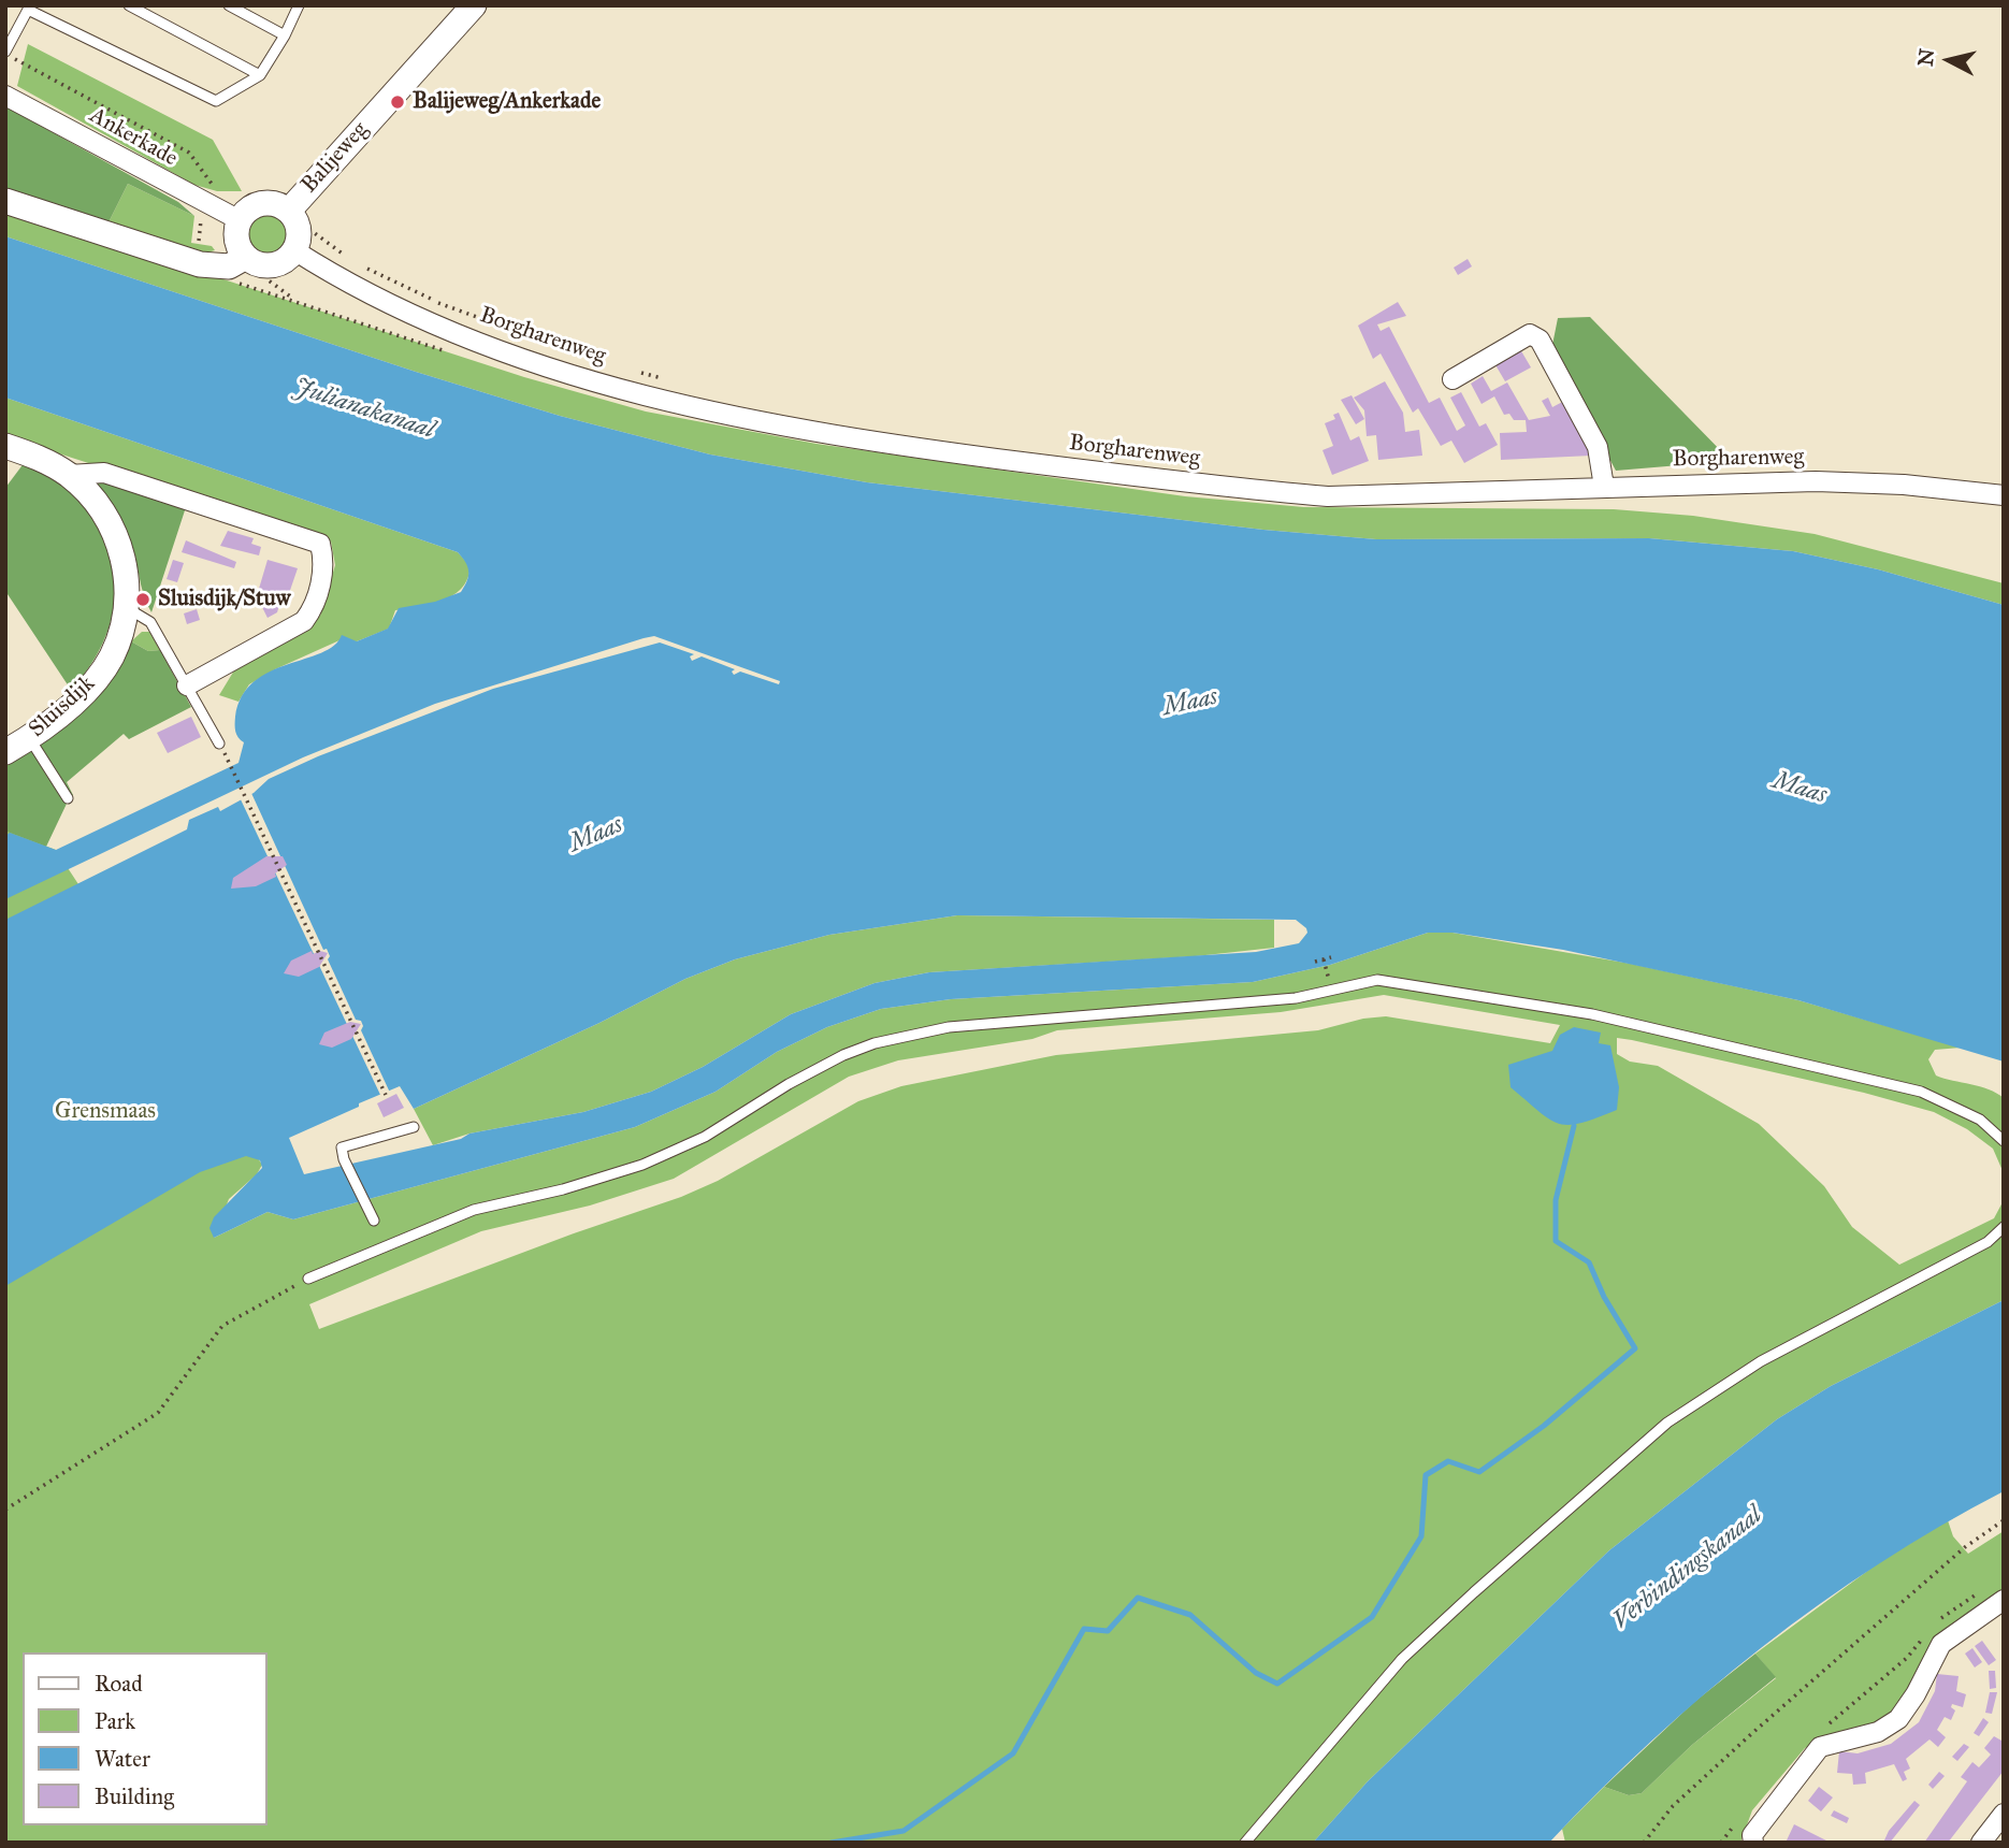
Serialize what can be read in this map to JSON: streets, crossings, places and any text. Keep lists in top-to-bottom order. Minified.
{"streets":{"street":["Ankerkade","Balijeweg","Borgharenweg","Sluisdijk"]},"crossings":[["Ankerkade","Balijeweg"],["Ankerkade","Borgharenweg"],["Balijeweg","Borgharenweg"]],"water":["Julianakanaal","Maas","Verbindingskanaal"],"parks":["Grensmaas"],"places":["Balijeweg/Ankerkade","Sluisdijk/Stuw"],"legend":["Road","Park","Water","Building"],"north":"left"}
